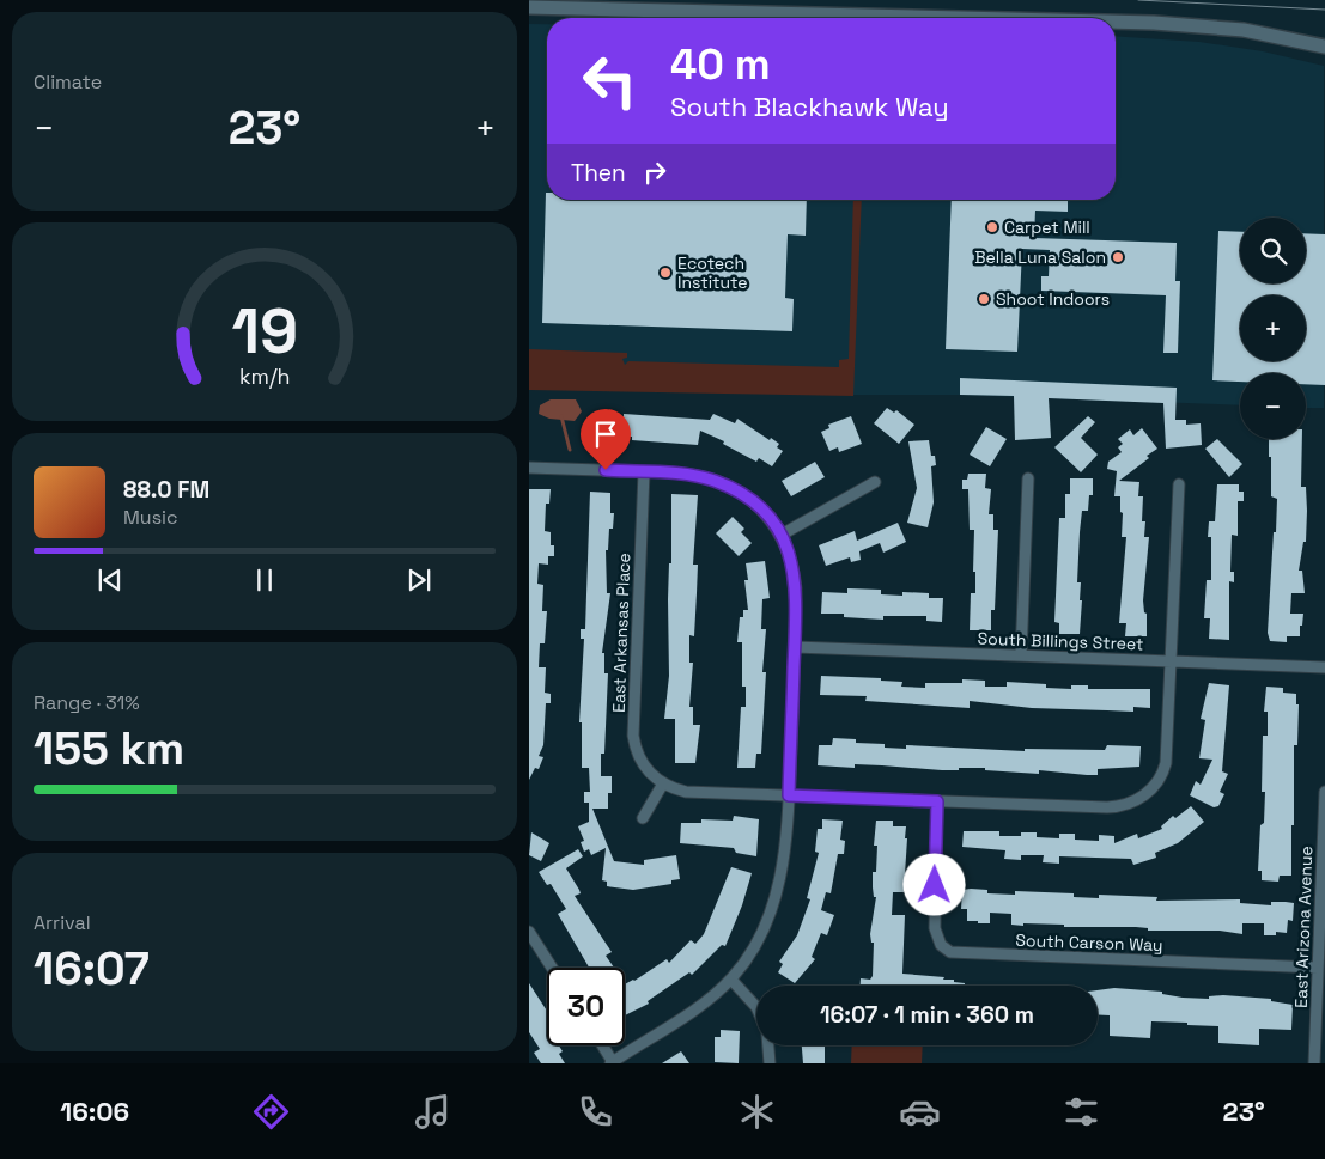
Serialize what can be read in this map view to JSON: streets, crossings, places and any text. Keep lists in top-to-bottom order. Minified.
{"streets":{"street":["East Arkansas Place","South Billings Street","East Arizona Avenue","South Carson Way"]},"crossings":[["East Arkansas Place","South Billings Street"],["East Arkansas Place","South Carson Way"],["East Arizona Avenue","South Carson Way"]],"places":["Carpet Mill","Bella Luna Salon","Ecotech Institute","Shoot Indoors"],"page":{"tile":["Climate",["Range · 31%","155 km"],["Arrival","16:07"]],"turn":["40 m","South Blackhawk Way"],"heat":["−","23°","+"],"then":"Then","map_buttons":["+","−"],"song":["88.0 FM","Music"],"limit":"30","trip":"16:07 · 1 min · 360 m","tabs":["16:06","23°"],"gauge":["19","km/h"]}}
